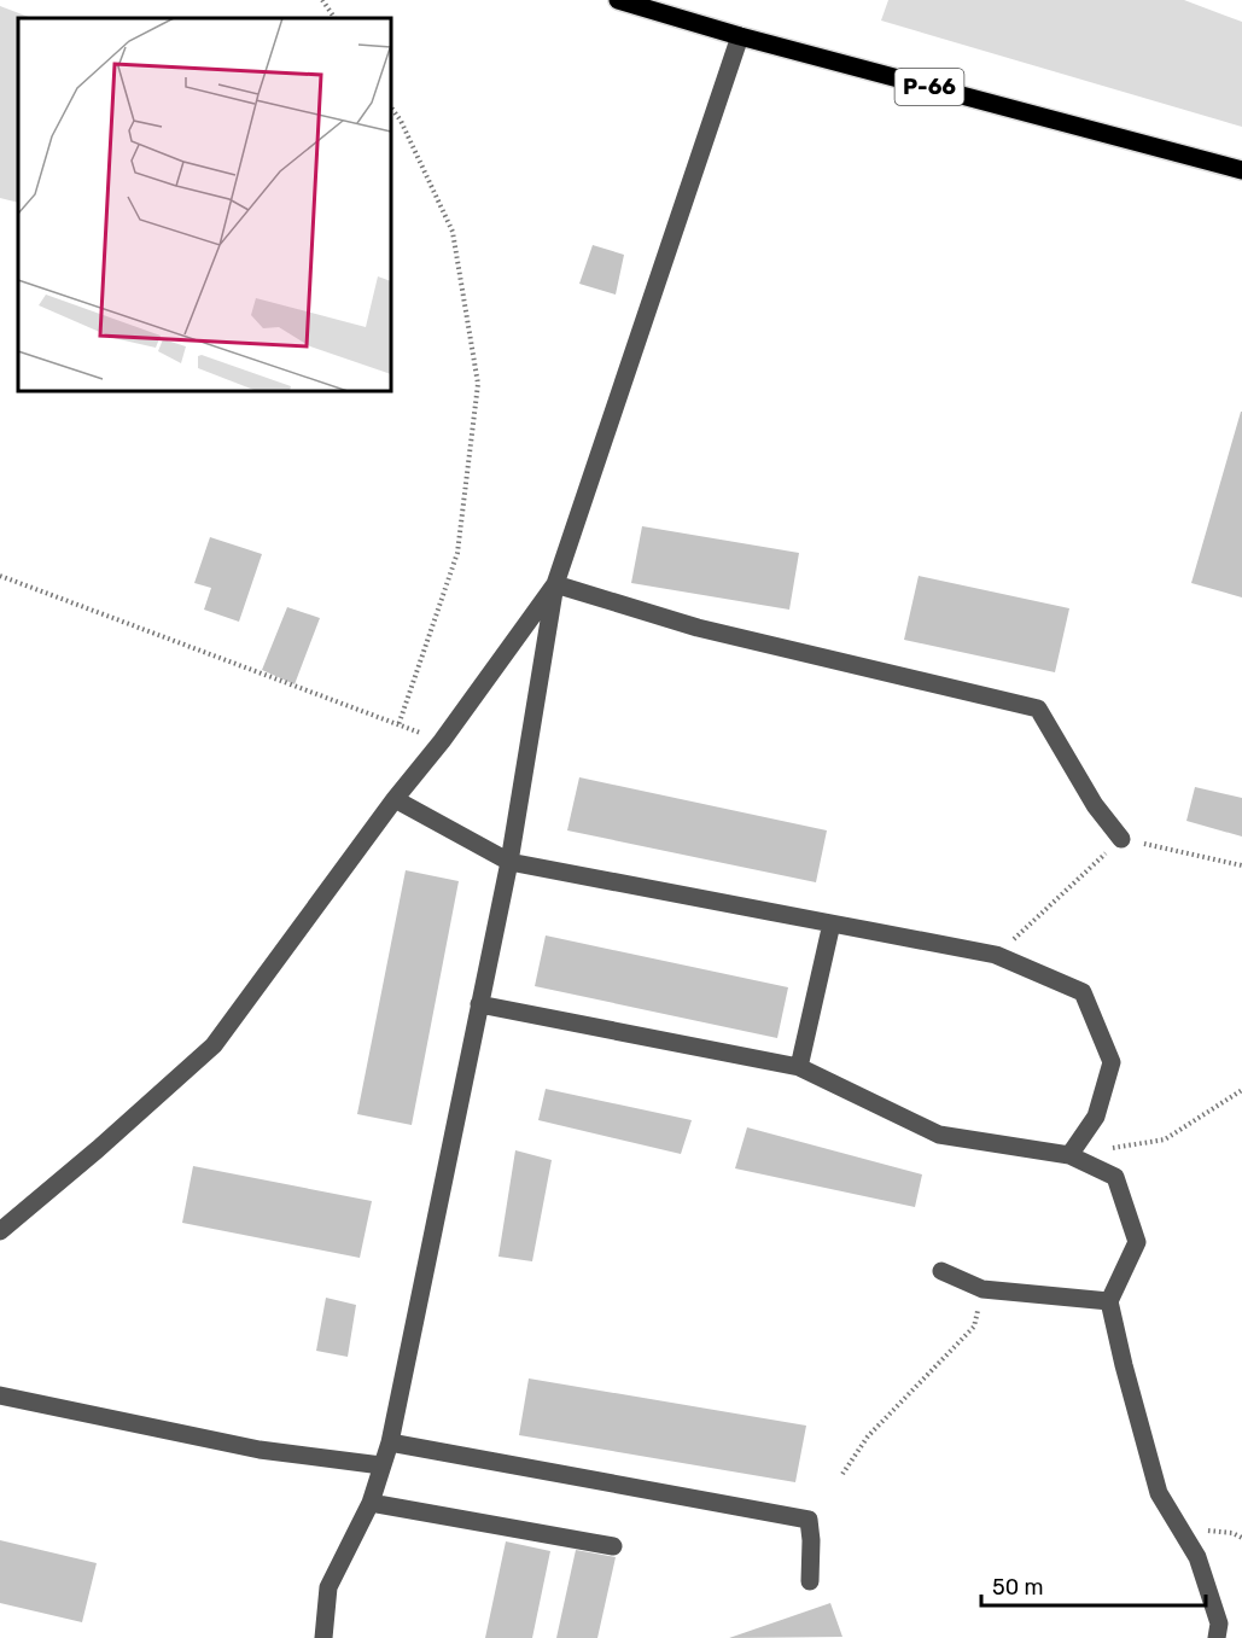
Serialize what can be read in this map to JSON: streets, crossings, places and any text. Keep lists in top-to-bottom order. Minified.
{"streets":{"main road":["Р-66"]},"scale_bar":"50 m"}
